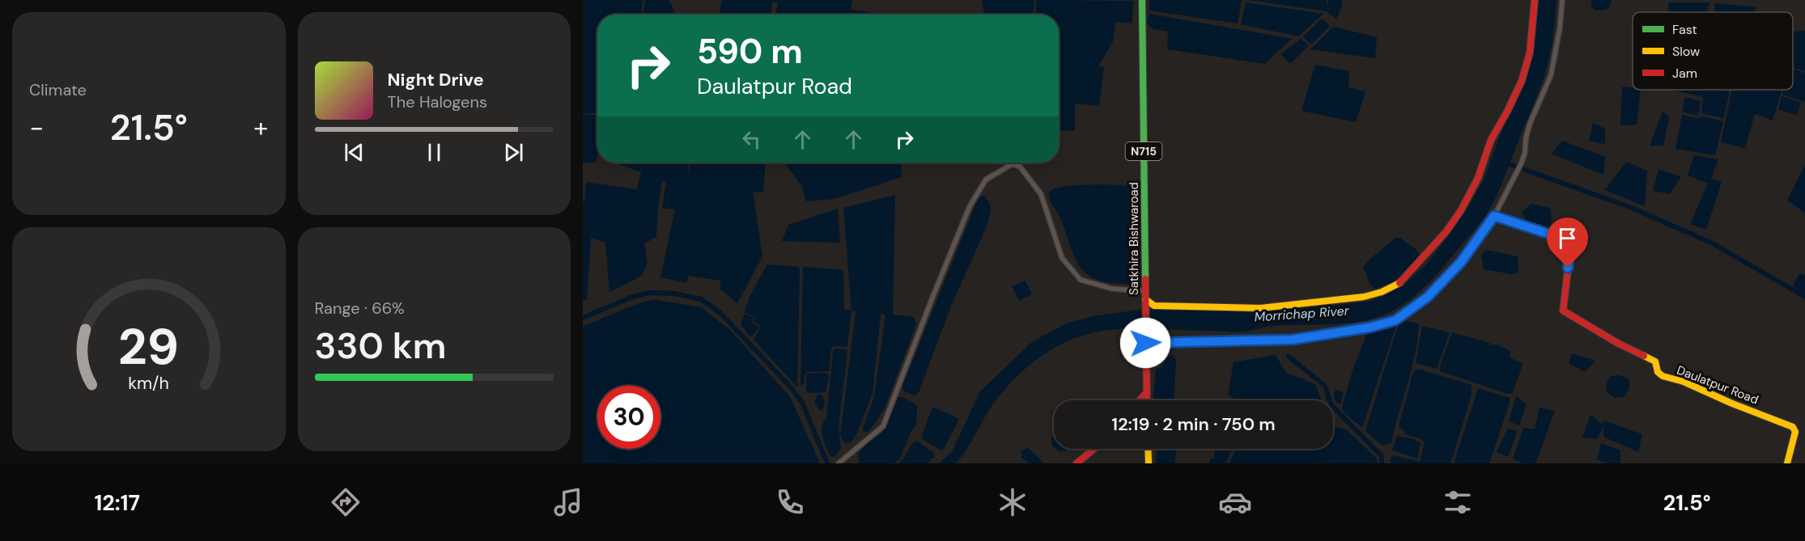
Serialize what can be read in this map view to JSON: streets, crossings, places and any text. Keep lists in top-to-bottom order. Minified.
{"streets":{"main road":["N715","Satkhira Bishwaroad","Daulatpur Road"]},"crossings":[["N715","Satkhira Bishwaroad"]],"water":["Morrichap River"],"legend":["Fast","Slow","Jam"],"page":{"tile":["Climate",["Range · 66%","330 km"]],"turn":["590 m","Daulatpur Road"],"song":["Night Drive","The Halogens"],"heat":["−","21.5°","+"],"limit":"30","trip":"12:19 · 2 min · 750 m","tabs":["12:17","21.5°"],"gauge":["29","km/h"]}}
